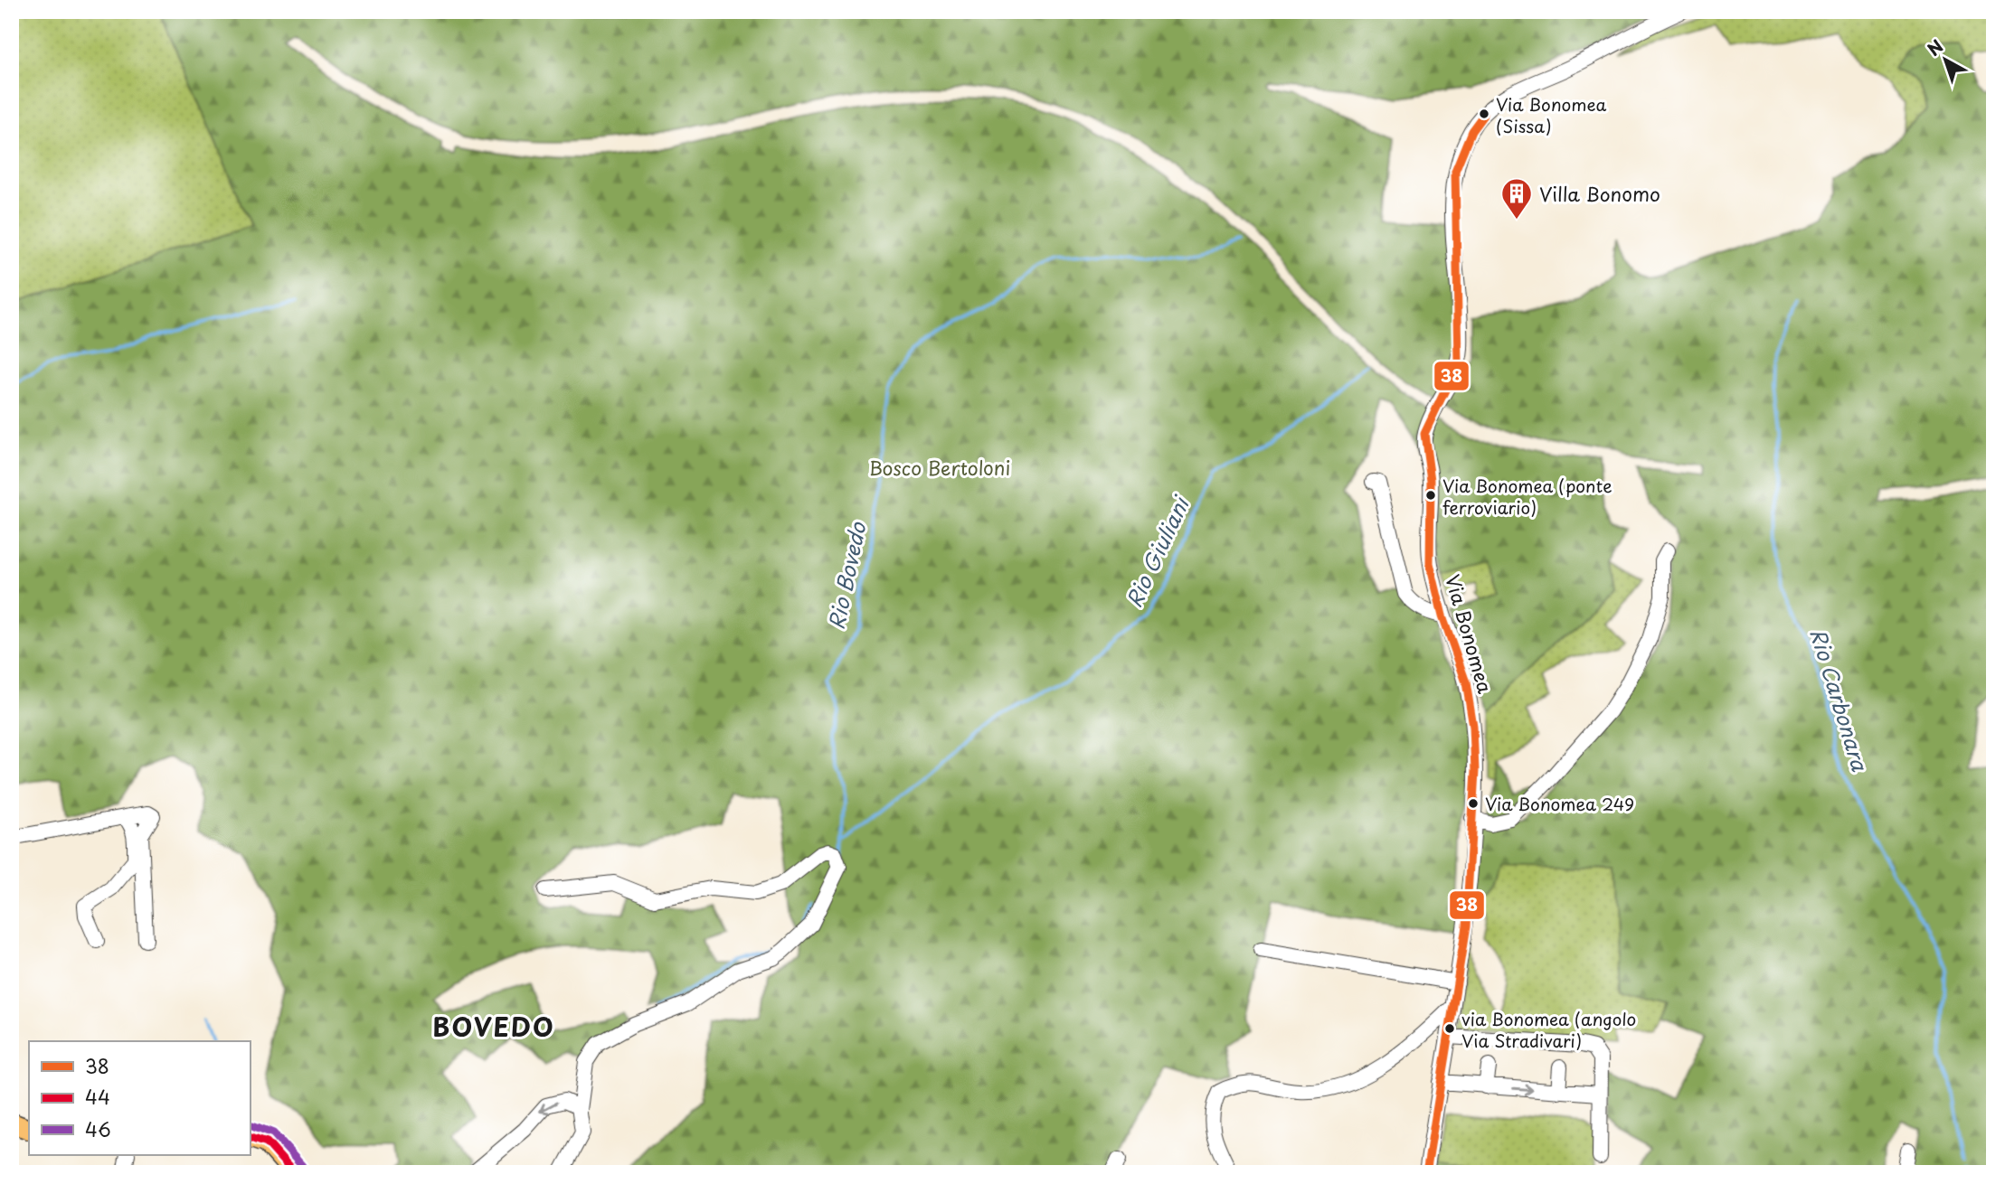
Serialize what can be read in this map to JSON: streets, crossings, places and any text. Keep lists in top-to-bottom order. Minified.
{"streets":{"street":["Via Bonomea"]},"districts":["BOVEDO"],"water":["Rio Giuliani","Rio Bovedo","Rio Carbonara"],"parks":["Bosco Bertoloni"],"places":{"other":["Via Bonomea (Sissa)","Via Bonomea (ponte ferroviario)","Via Bonomea 249","via Bonomea (angolo Via Stradivari)"],"building":["Villa Bonomo"]},"lines":["transit line 38","transit line 46","transit line 44"],"legend":["38","44","46"],"north":"top left"}
